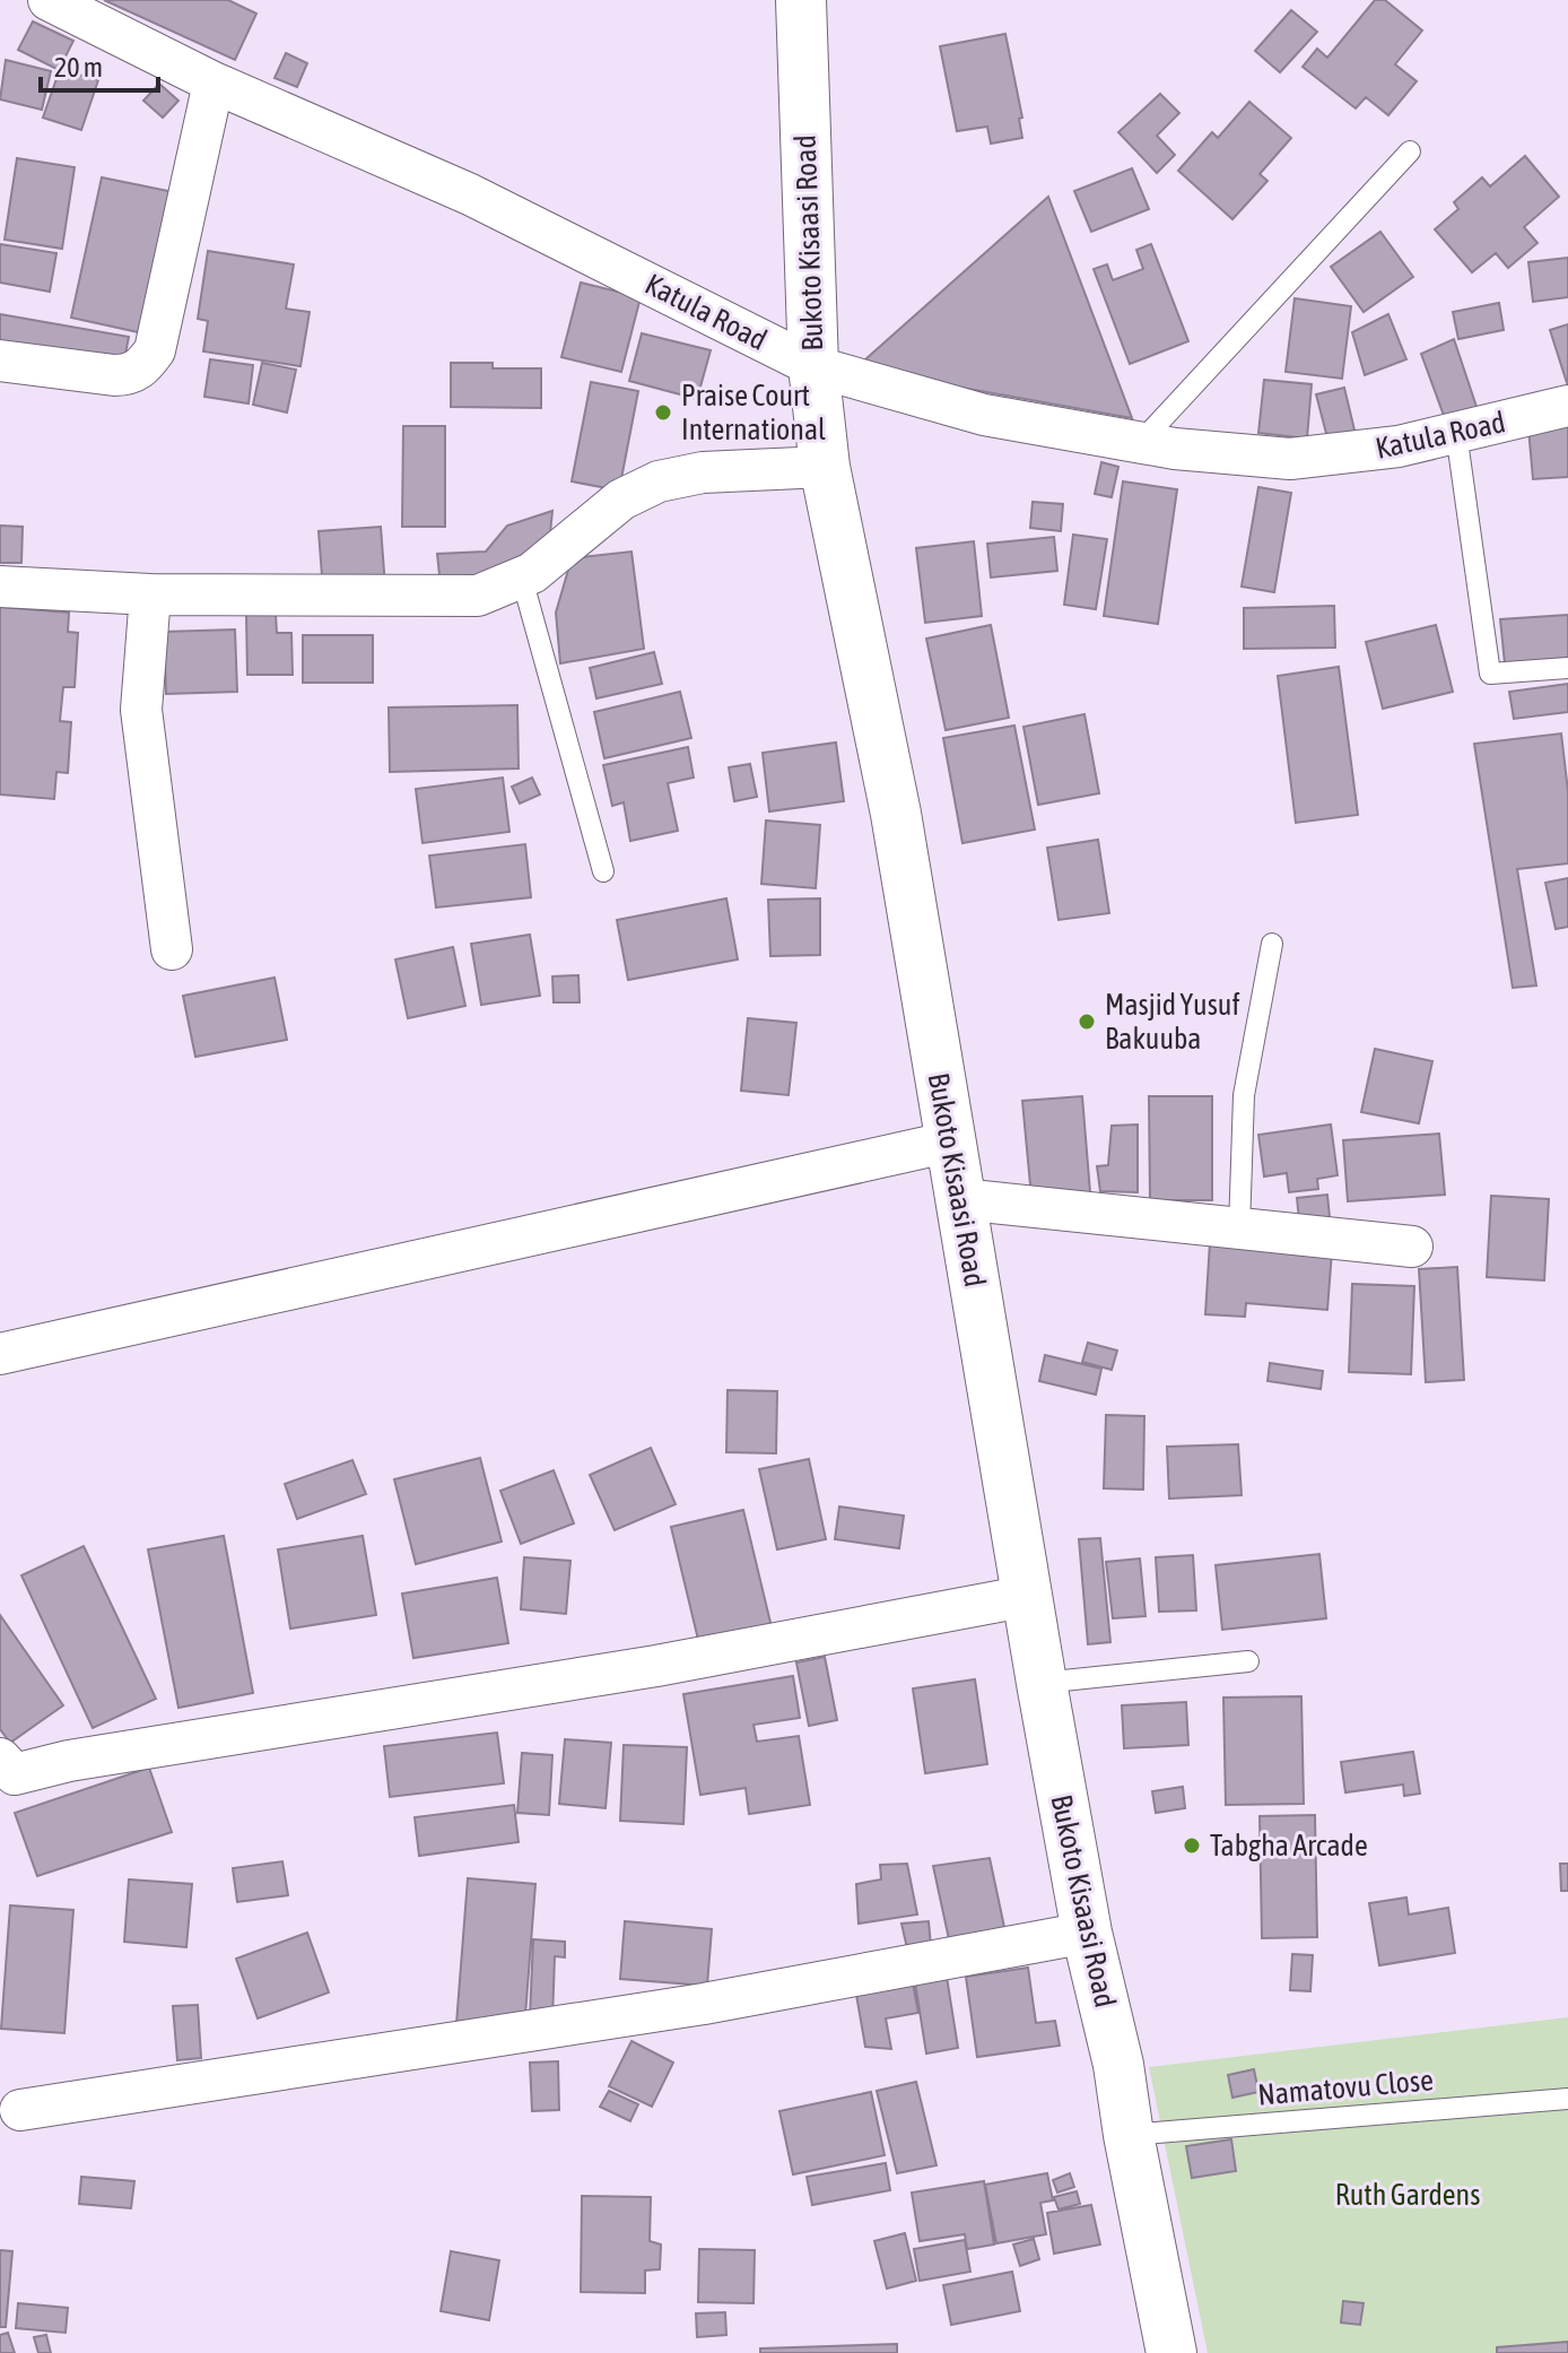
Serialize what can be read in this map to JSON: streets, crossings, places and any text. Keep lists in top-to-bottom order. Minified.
{"streets":{"main road":["Bukoto Kisaasi Road"],"street":["Katula Road"],"lane":["Namatovu Close"]},"crossings":[["Bukoto Kisaasi Road","Katula Road"],["Bukoto Kisaasi Road","Namatovu Close"]],"parks":["Ruth Gardens"],"places":["Praise Court International","Masjid Yusuf Bakuuba","Tabgha Arcade"],"scale_bar":"20 m"}
